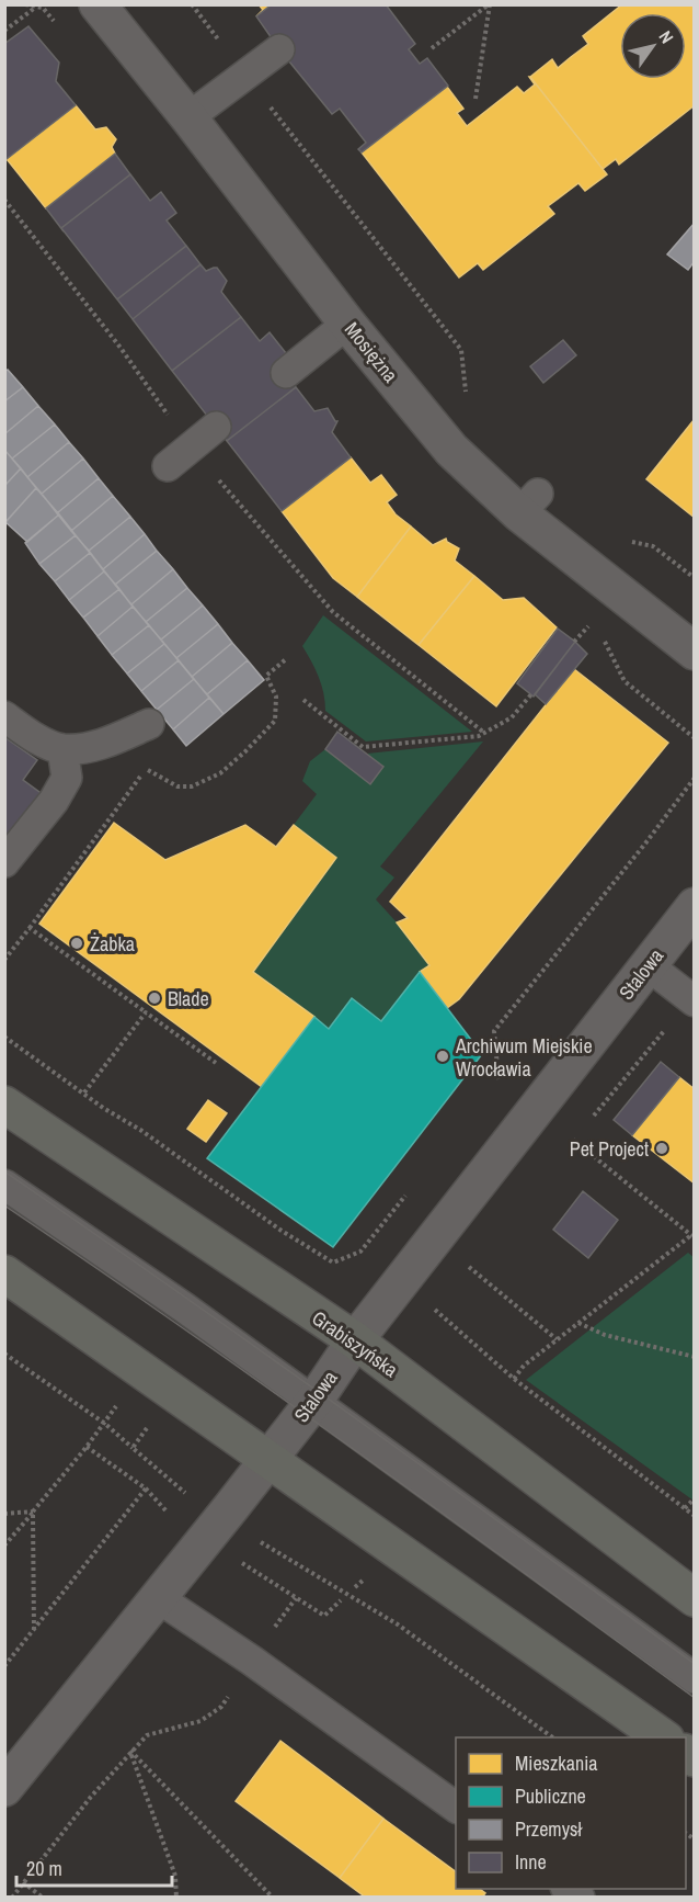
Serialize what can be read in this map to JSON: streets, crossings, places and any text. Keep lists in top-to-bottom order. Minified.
{"streets":{"main road":["Grabiszyńska"],"street":["Mosiężna","Stalowa"]},"crossings":[["Stalowa","Grabiszyńska"]],"places":["Żabka","Blade","Archiwum Miejskie Wrocławia","Pet Project"],"legend":["Mieszkania","Publiczne","Przemysł","Inne"],"scale_bar":"20 m","north":"top right"}
